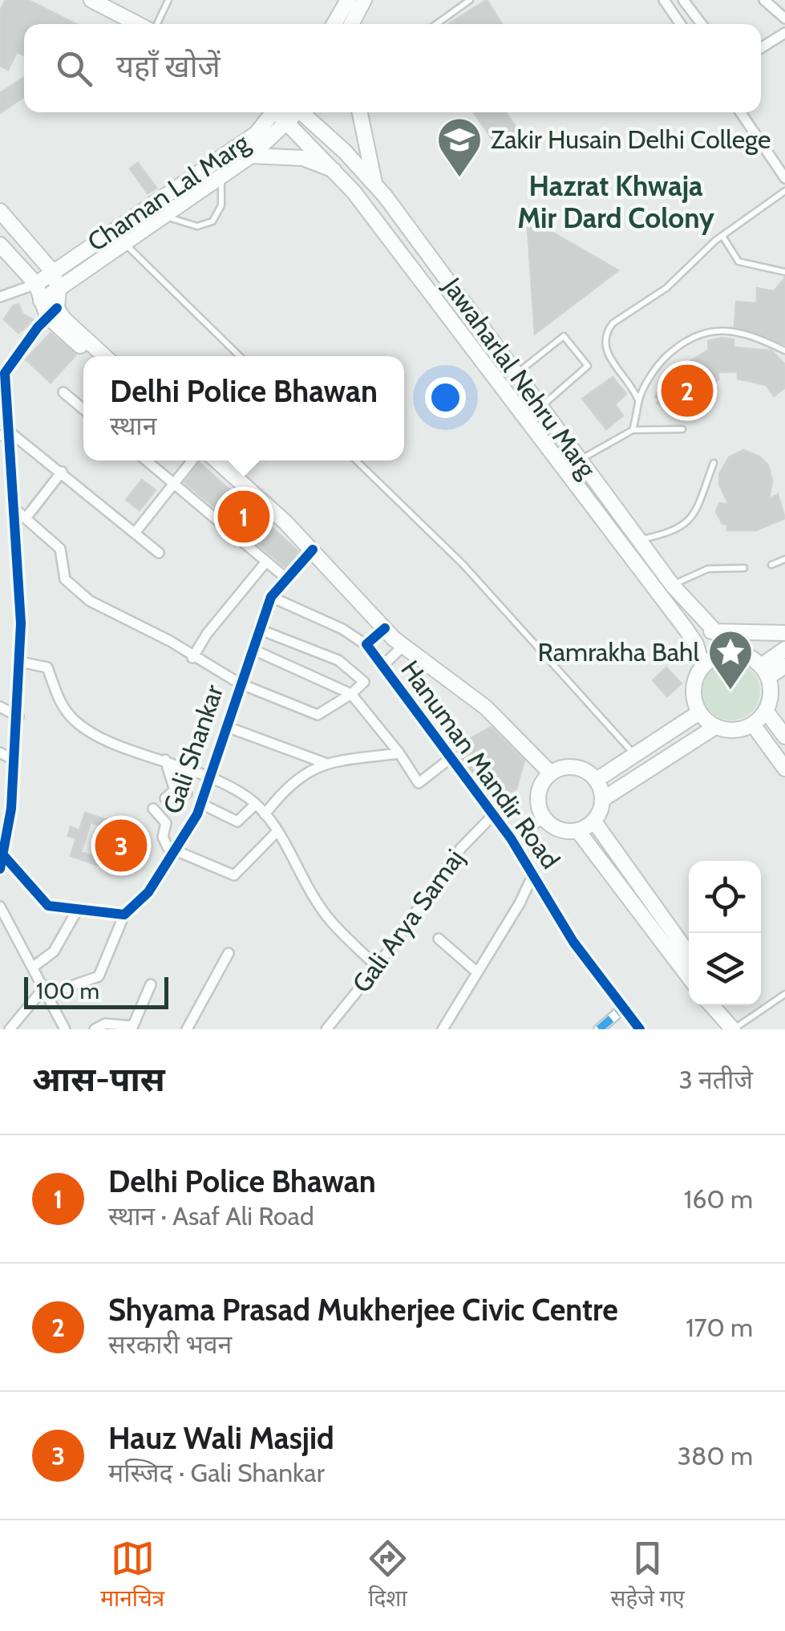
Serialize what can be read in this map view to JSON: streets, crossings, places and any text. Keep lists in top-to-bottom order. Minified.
{"streets":{"main road":["Chaman Lal Marg","Jawaharlal Nehru Marg"],"street":["Gali Shankar","Hanuman Mandir Road","Gali Arya Samaj"]},"crossings":[["Gali Shankar","Hanuman Mandir Road"],["Hanuman Mandir Road","Gali Arya Samaj"]],"districts":["Hazrat Khwaja Mir Dard Colony"],"places":{"school or university":["Zakir Husain Delhi College"],"place":["Ramrakha Bahl"]},"scale_bar":"100 m","page":{"search":"यहाँ खोजें","popup":["Delhi Police Bhawan","स्थान"],"pins":["2","1","3"],"scale":"100 m","heading":["आस-पास","3 नतीजे"],"list":[{"mark":"1","name":"Delhi Police Bhawan","note":"स्थान · Asaf Ali Road","value":"160 m"},{"mark":"2","name":"Shyama Prasad Mukherjee Civic Centre","note":"सरकारी भवन","value":"170 m"},{"mark":"3","name":"Hauz Wali Masjid","note":"मस्जिद · Gali Shankar","value":"380 m"}],"nav":["मानचित्र","दिशा","सहेजे गए"]}}
